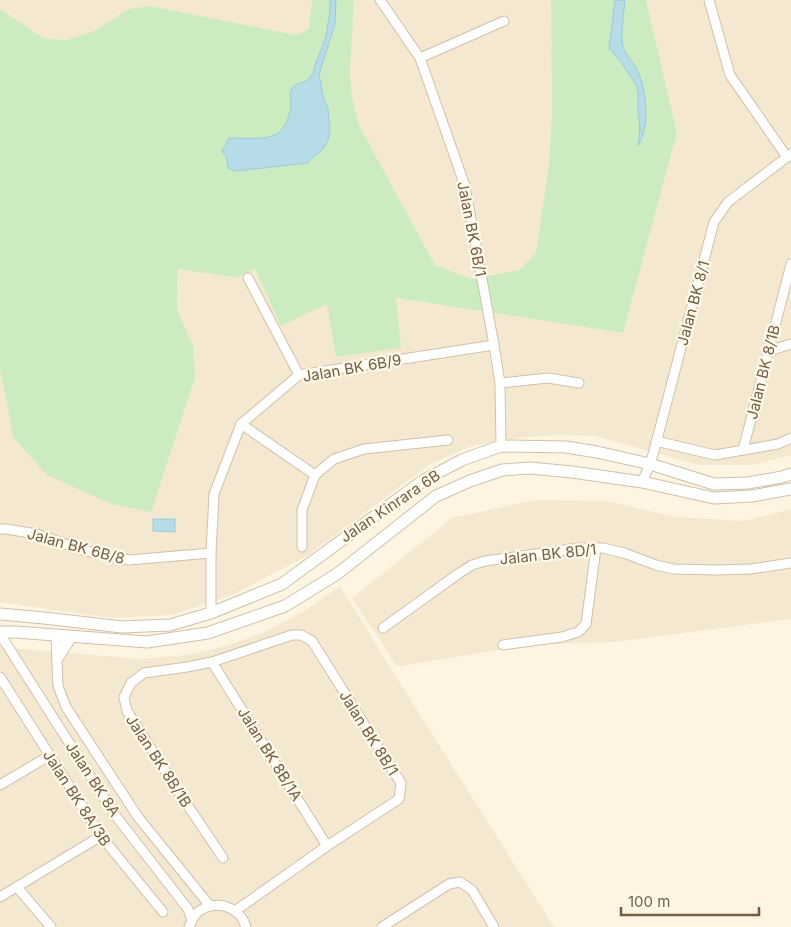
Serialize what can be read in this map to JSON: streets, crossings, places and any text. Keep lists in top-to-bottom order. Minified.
{"streets":{"street":["Jalan BK 6B/1","Jalan BK 8/1","Jalan BK 6B/9","Jalan BK 8/1B","Jalan Kinrara 6B","Jalan BK 6B/8","Jalan BK 8D/1","Jalan BK 8B/1","Jalan BK 8B/1A","Jalan BK 8B/1B","Jalan BK 8A","Jalan BK 8A/3B"]},"crossings":[["Jalan BK 6B/1","Jalan BK 6B/9"],["Jalan BK 6B/1","Jalan Kinrara 6B"],["Jalan BK 8/1","Jalan Kinrara 6B"],["Jalan BK 6B/9","Jalan Kinrara 6B"],["Jalan BK 6B/9","Jalan BK 6B/8"],["Jalan Kinrara 6B","Jalan BK 8A"],["Jalan BK 8B/1","Jalan BK 8B/1A"],["Jalan BK 8B/1","Jalan BK 8B/1B"],["Jalan BK 8B/1A","Jalan BK 8B/1B"]],"scale_bar":"100 m"}
